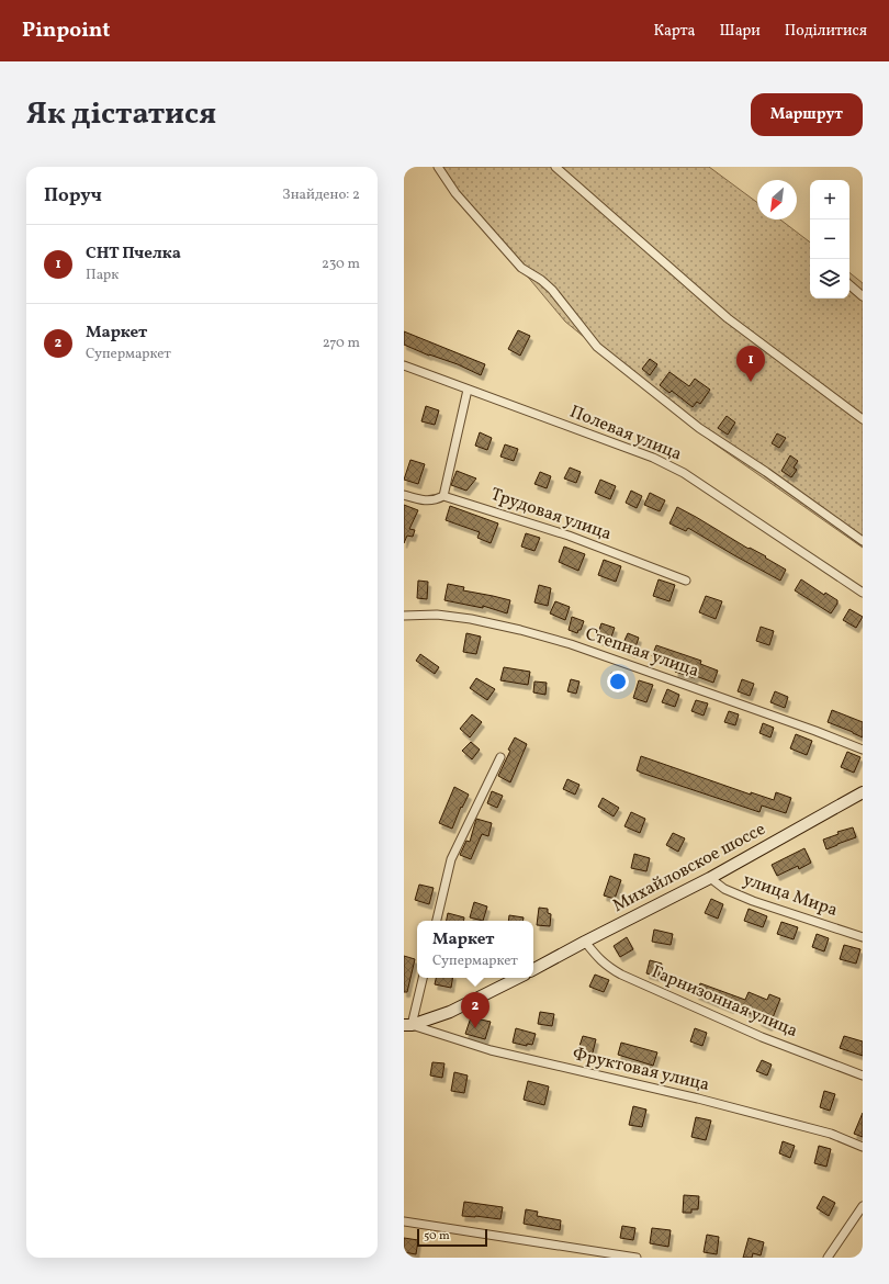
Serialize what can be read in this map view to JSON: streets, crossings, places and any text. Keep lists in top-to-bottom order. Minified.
{"streets":{"main road":["Михайловское шоссе"],"street":["Полевая улица","Трудовая улица","Степная улица","улица Мира","Гарнизонная улица","Фруктовая улица"]},"crossings":[["Михайловское шоссе","улица Мира"],["Михайловское шоссе","Гарнизонная улица"]],"scale_bar":"50 m","north":"bottom left","page":{"header":"Pinpoint","nav":["Карта","Шари","Поділитися"],"title":"Як дістатися","buttons":"Маршрут","heading":["Поруч","Знайдено: 2"],"map_buttons":["+","−"],"list":[{"mark":"1","name":"СНТ Пчелка","note":"Парк","value":"230 m"},{"mark":"2","name":"Маркет","note":"Супермаркет","value":"270 m"}],"pins":["1","2"],"popup":["Маркет","Супермаркет"],"scale":"50 m"}}
